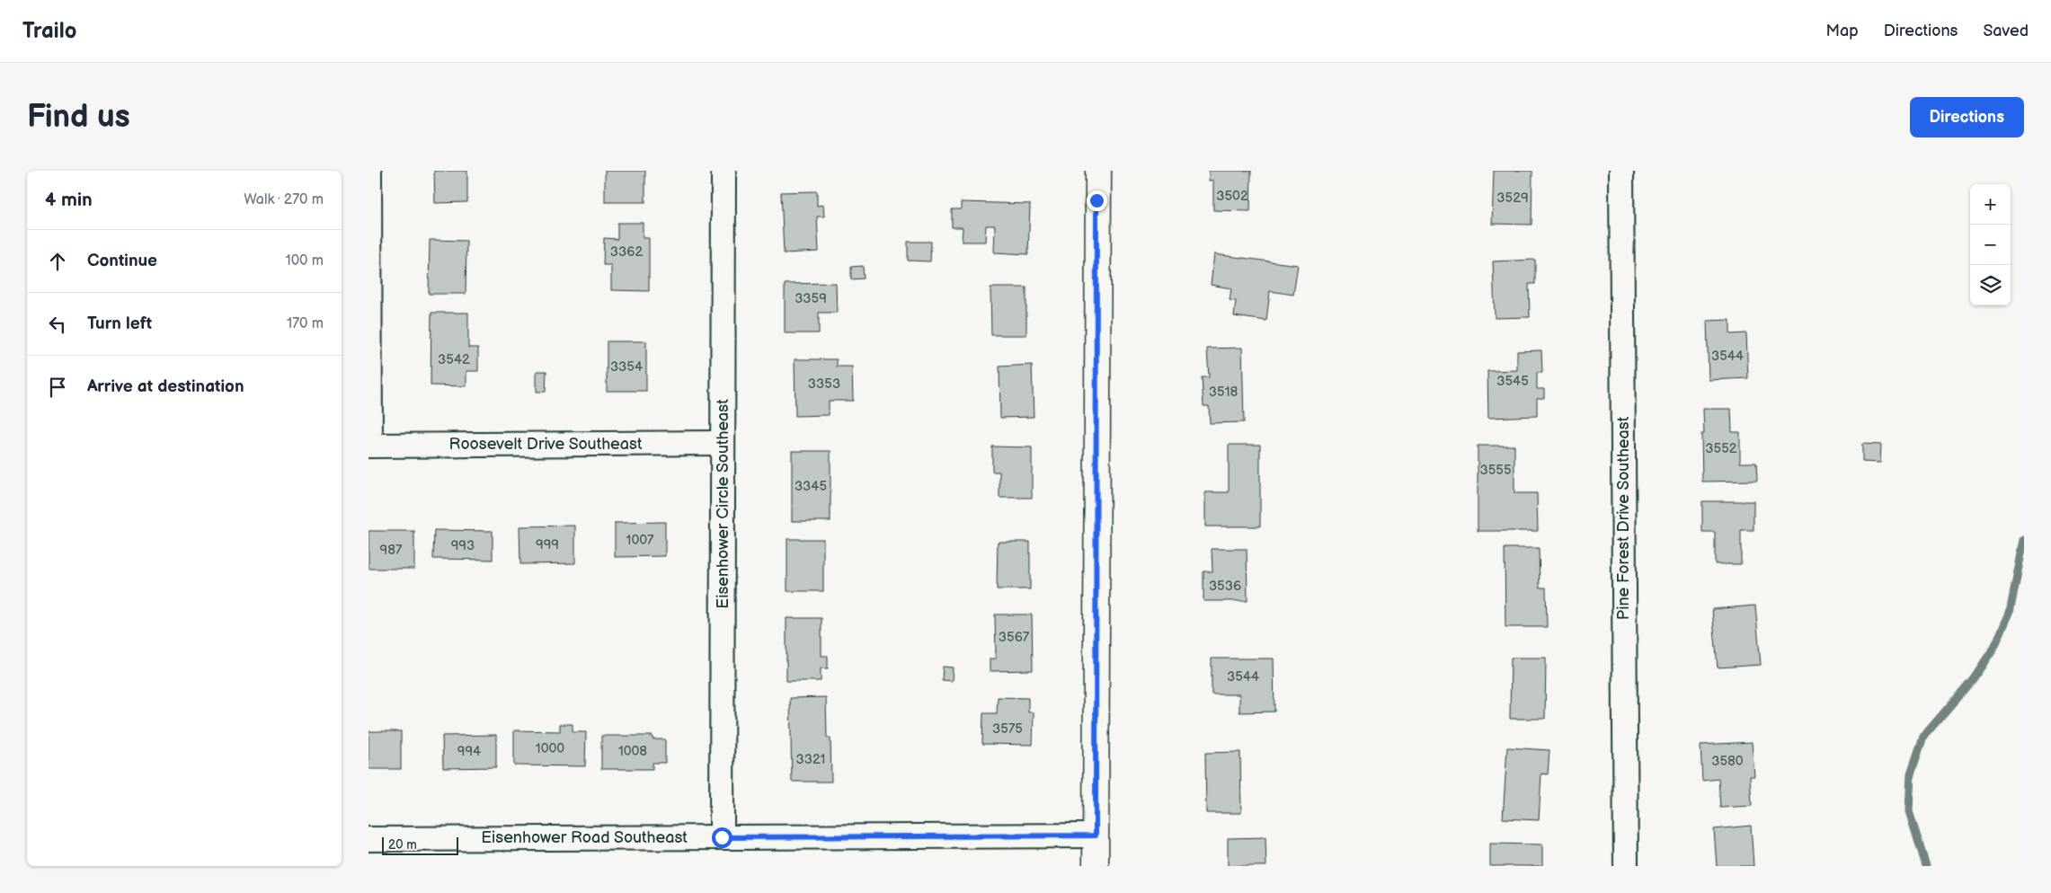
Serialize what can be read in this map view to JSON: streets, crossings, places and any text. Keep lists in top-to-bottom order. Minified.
{"streets":{"street":["Roosevelt Drive Southeast","Eisenhower Circle Southeast","Pine Forest Drive Southeast","Eisenhower Road Southeast"]},"crossings":[["Roosevelt Drive Southeast","Eisenhower Circle Southeast"],["Eisenhower Circle Southeast","Eisenhower Road Southeast"]],"house_numbers":["3502","3529","3362","3359","3544","3542","3354","3545","3353","3518","3552","3555","3345","1007","999","993","987","3536","3567","3544","3575","1000","994","1008","3321","3580"],"scale_bar":"20 m","page":{"header":"Trailo","nav":["Map","Directions","Saved"],"buttons":"Directions","title":"Find us","heading":["4 min","Walk · 270 m"],"map_buttons":["+","−"],"list":[["Continue","100 m"],["Turn left","170 m"],"Arrive at destination"],"scale":"20 m"}}
